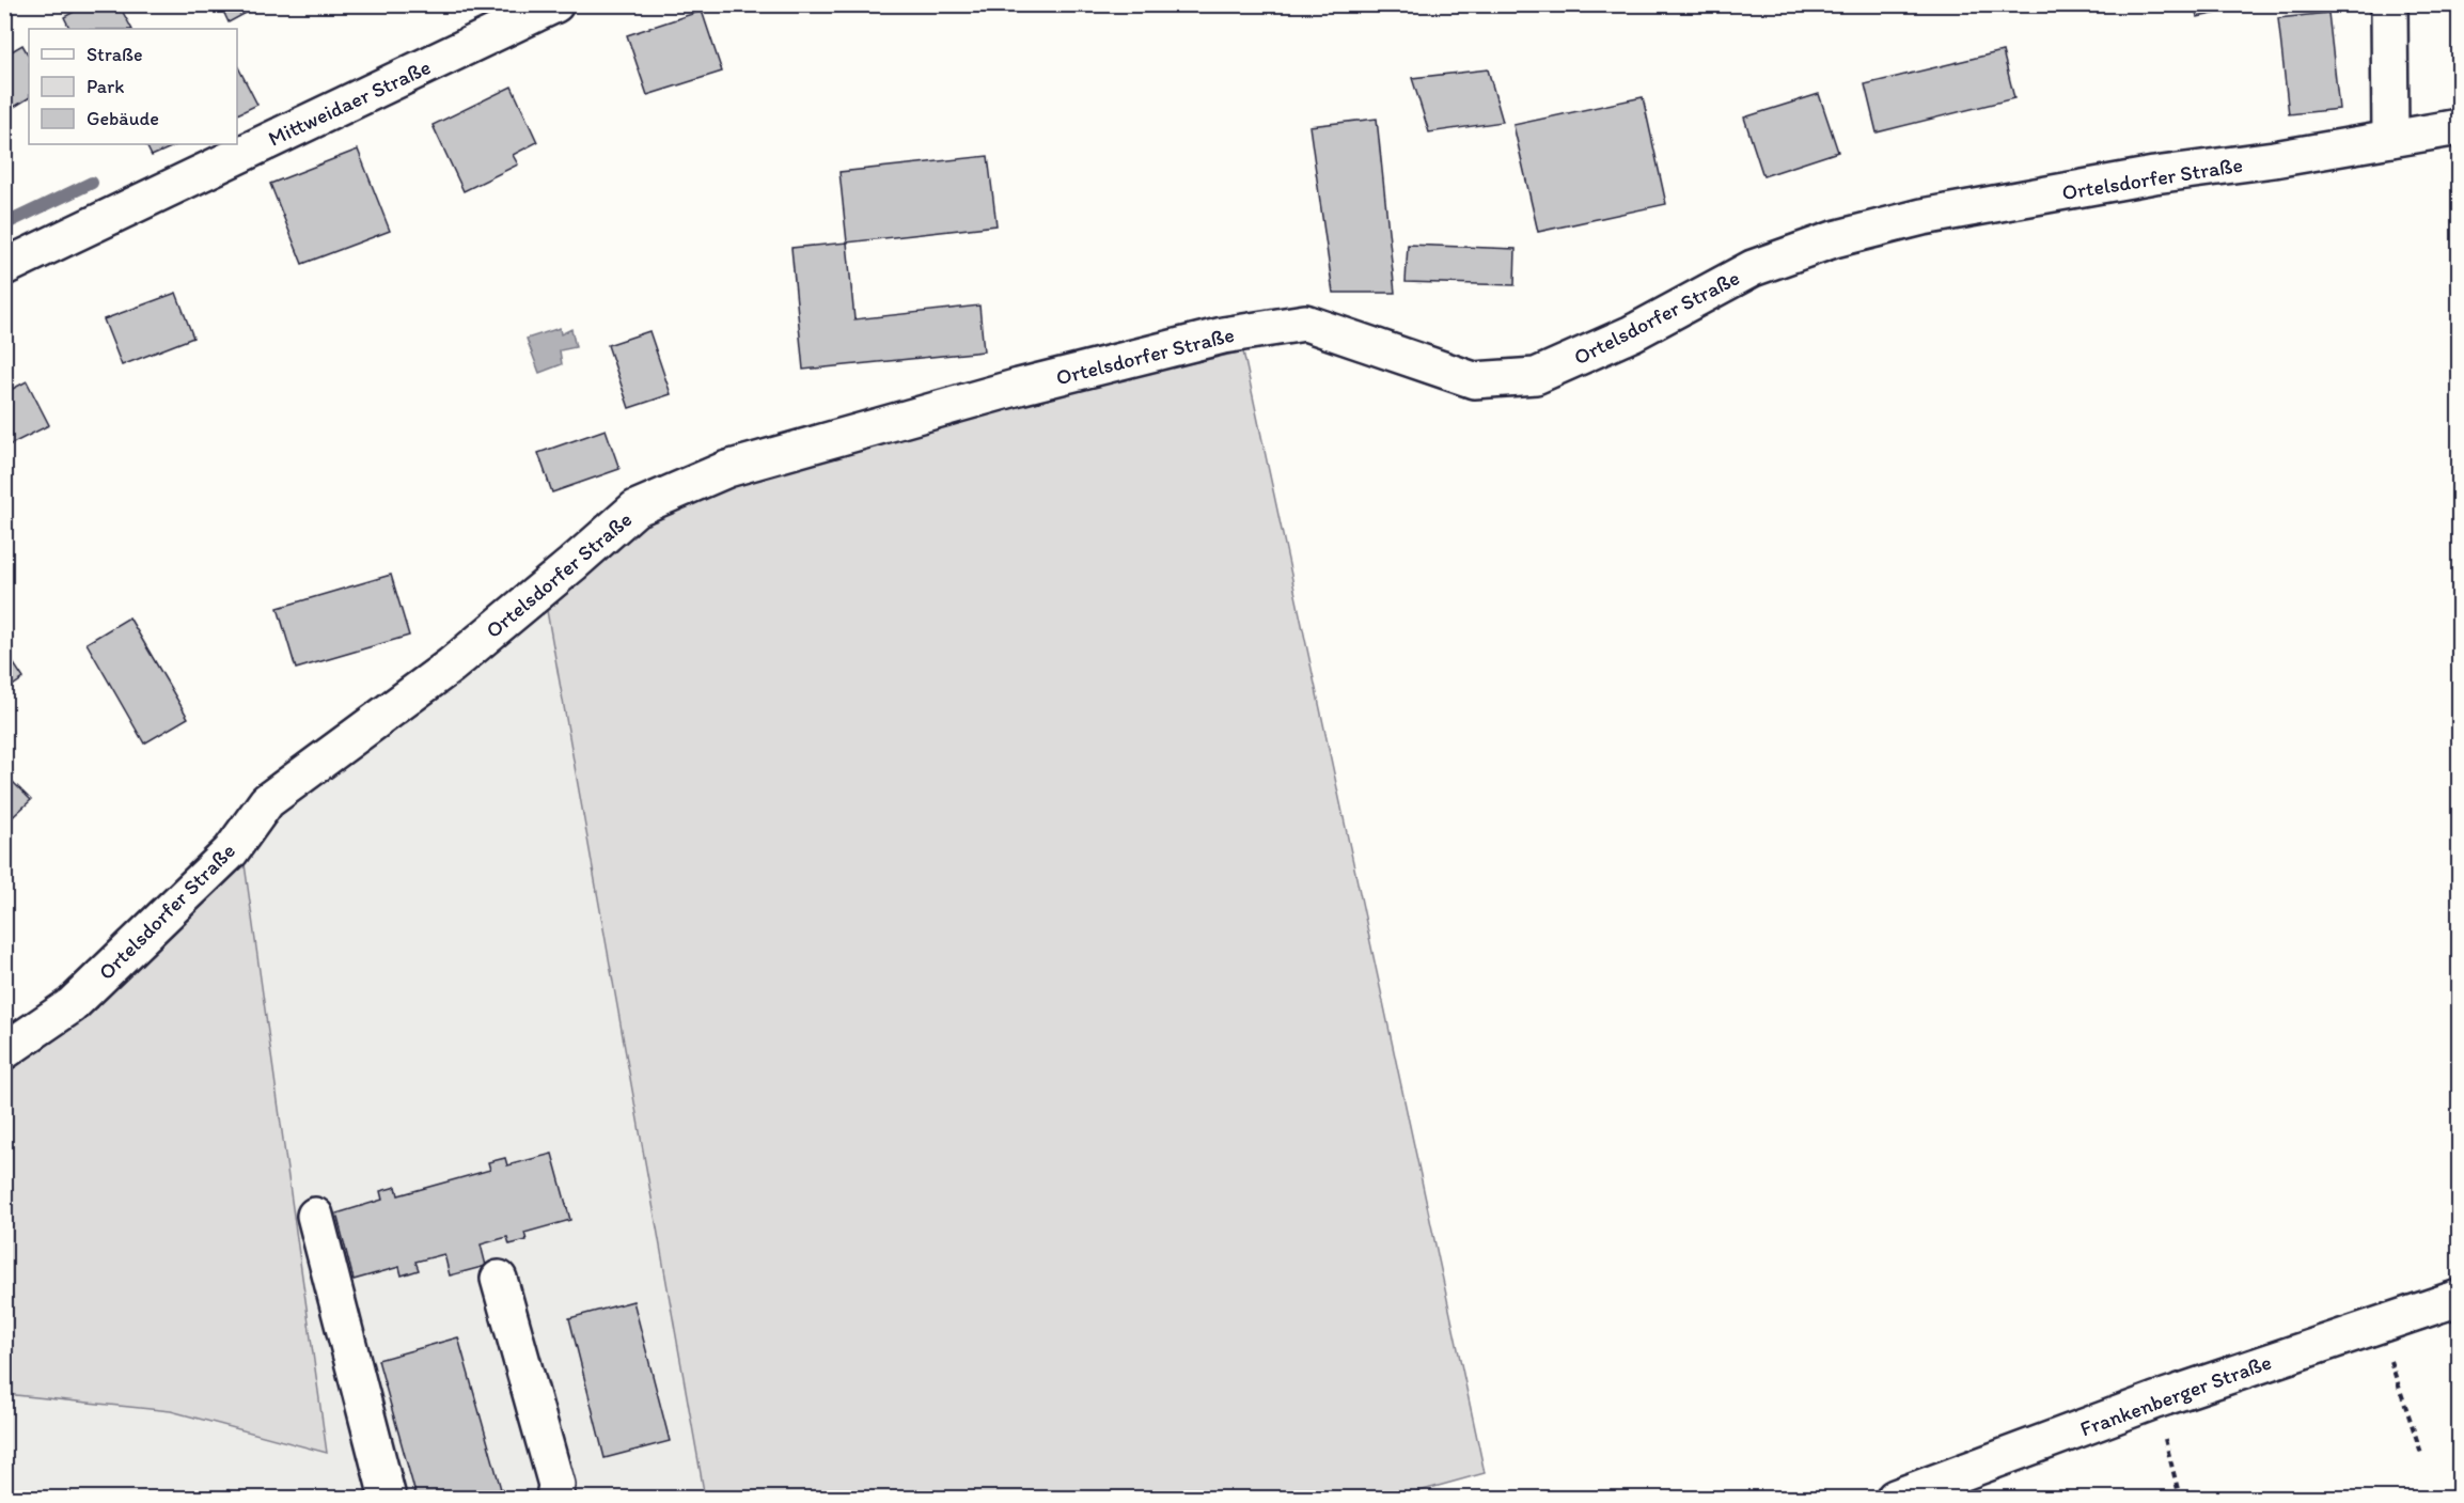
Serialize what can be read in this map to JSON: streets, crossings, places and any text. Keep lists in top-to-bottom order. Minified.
{"streets":{"street":["Mittweidaer Straße","Ortelsdorfer Straße","Frankenberger Straße"]},"legend":["Straße","Park","Gebäude"]}
